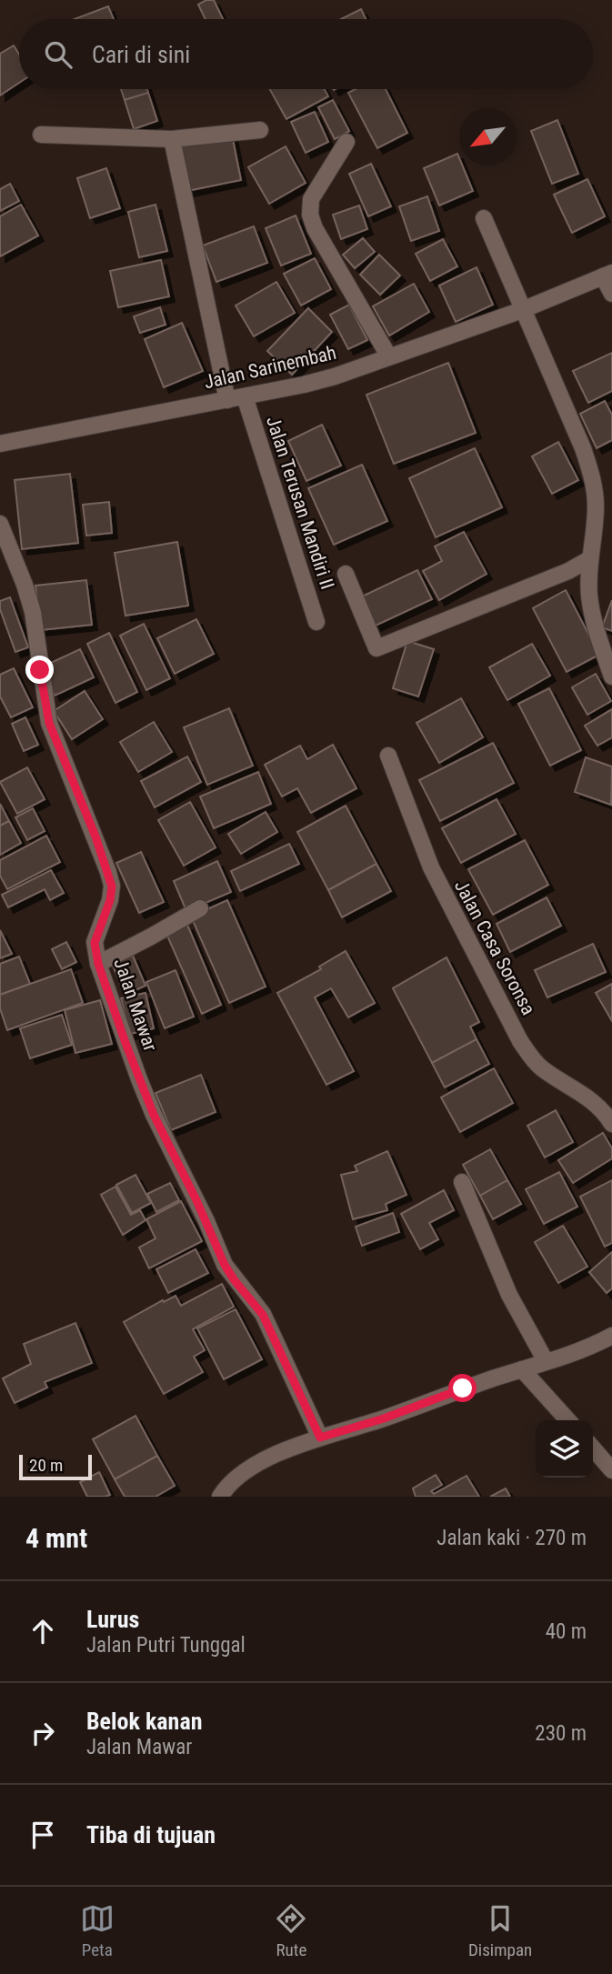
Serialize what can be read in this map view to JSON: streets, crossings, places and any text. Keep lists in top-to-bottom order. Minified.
{"streets":{"street":["Jalan Sarinembah","Jalan Terusan Mandiri II","Jalan Casa Soronsa","Jalan Mawar"]},"crossings":[["Jalan Sarinembah","Jalan Terusan Mandiri II"]],"scale_bar":"20 m","north":"bottom left","page":{"search":"Cari di sini","scale":"20 m","heading":["4 mnt","Jalan kaki · 270 m"],"list":[["Lurus","Jalan Putri Tunggal","40 m"],["Belok kanan","Jalan Mawar","230 m"],"Tiba di tujuan"],"nav":["Peta","Rute","Disimpan"]}}
